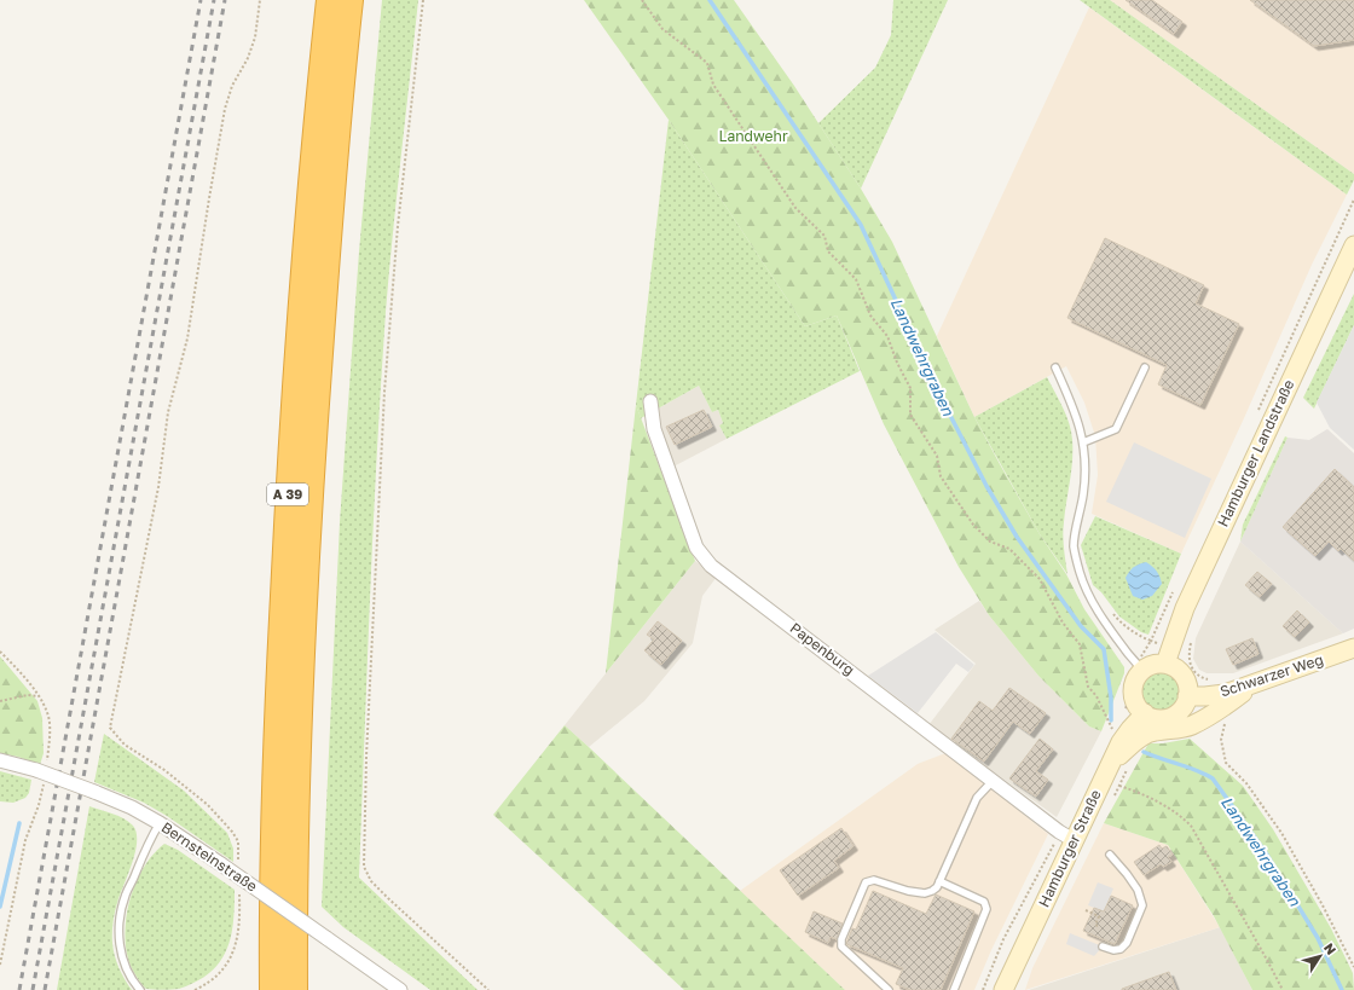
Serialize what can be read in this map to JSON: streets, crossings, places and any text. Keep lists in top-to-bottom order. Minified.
{"streets":{"highway":["A 39"],"main road":["Hamburger Landstraße","Schwarzer Weg","Hamburger Straße"],"street":["Papenburg","Bernsteinstraße"]},"crossings":[["Hamburger Landstraße","Schwarzer Weg"],["Hamburger Landstraße","Hamburger Straße"],["Papenburg","Hamburger Straße"],["Schwarzer Weg","Hamburger Straße"]],"water":["Landwehrgraben"],"parks":["Landwehr"],"north":"top right"}
